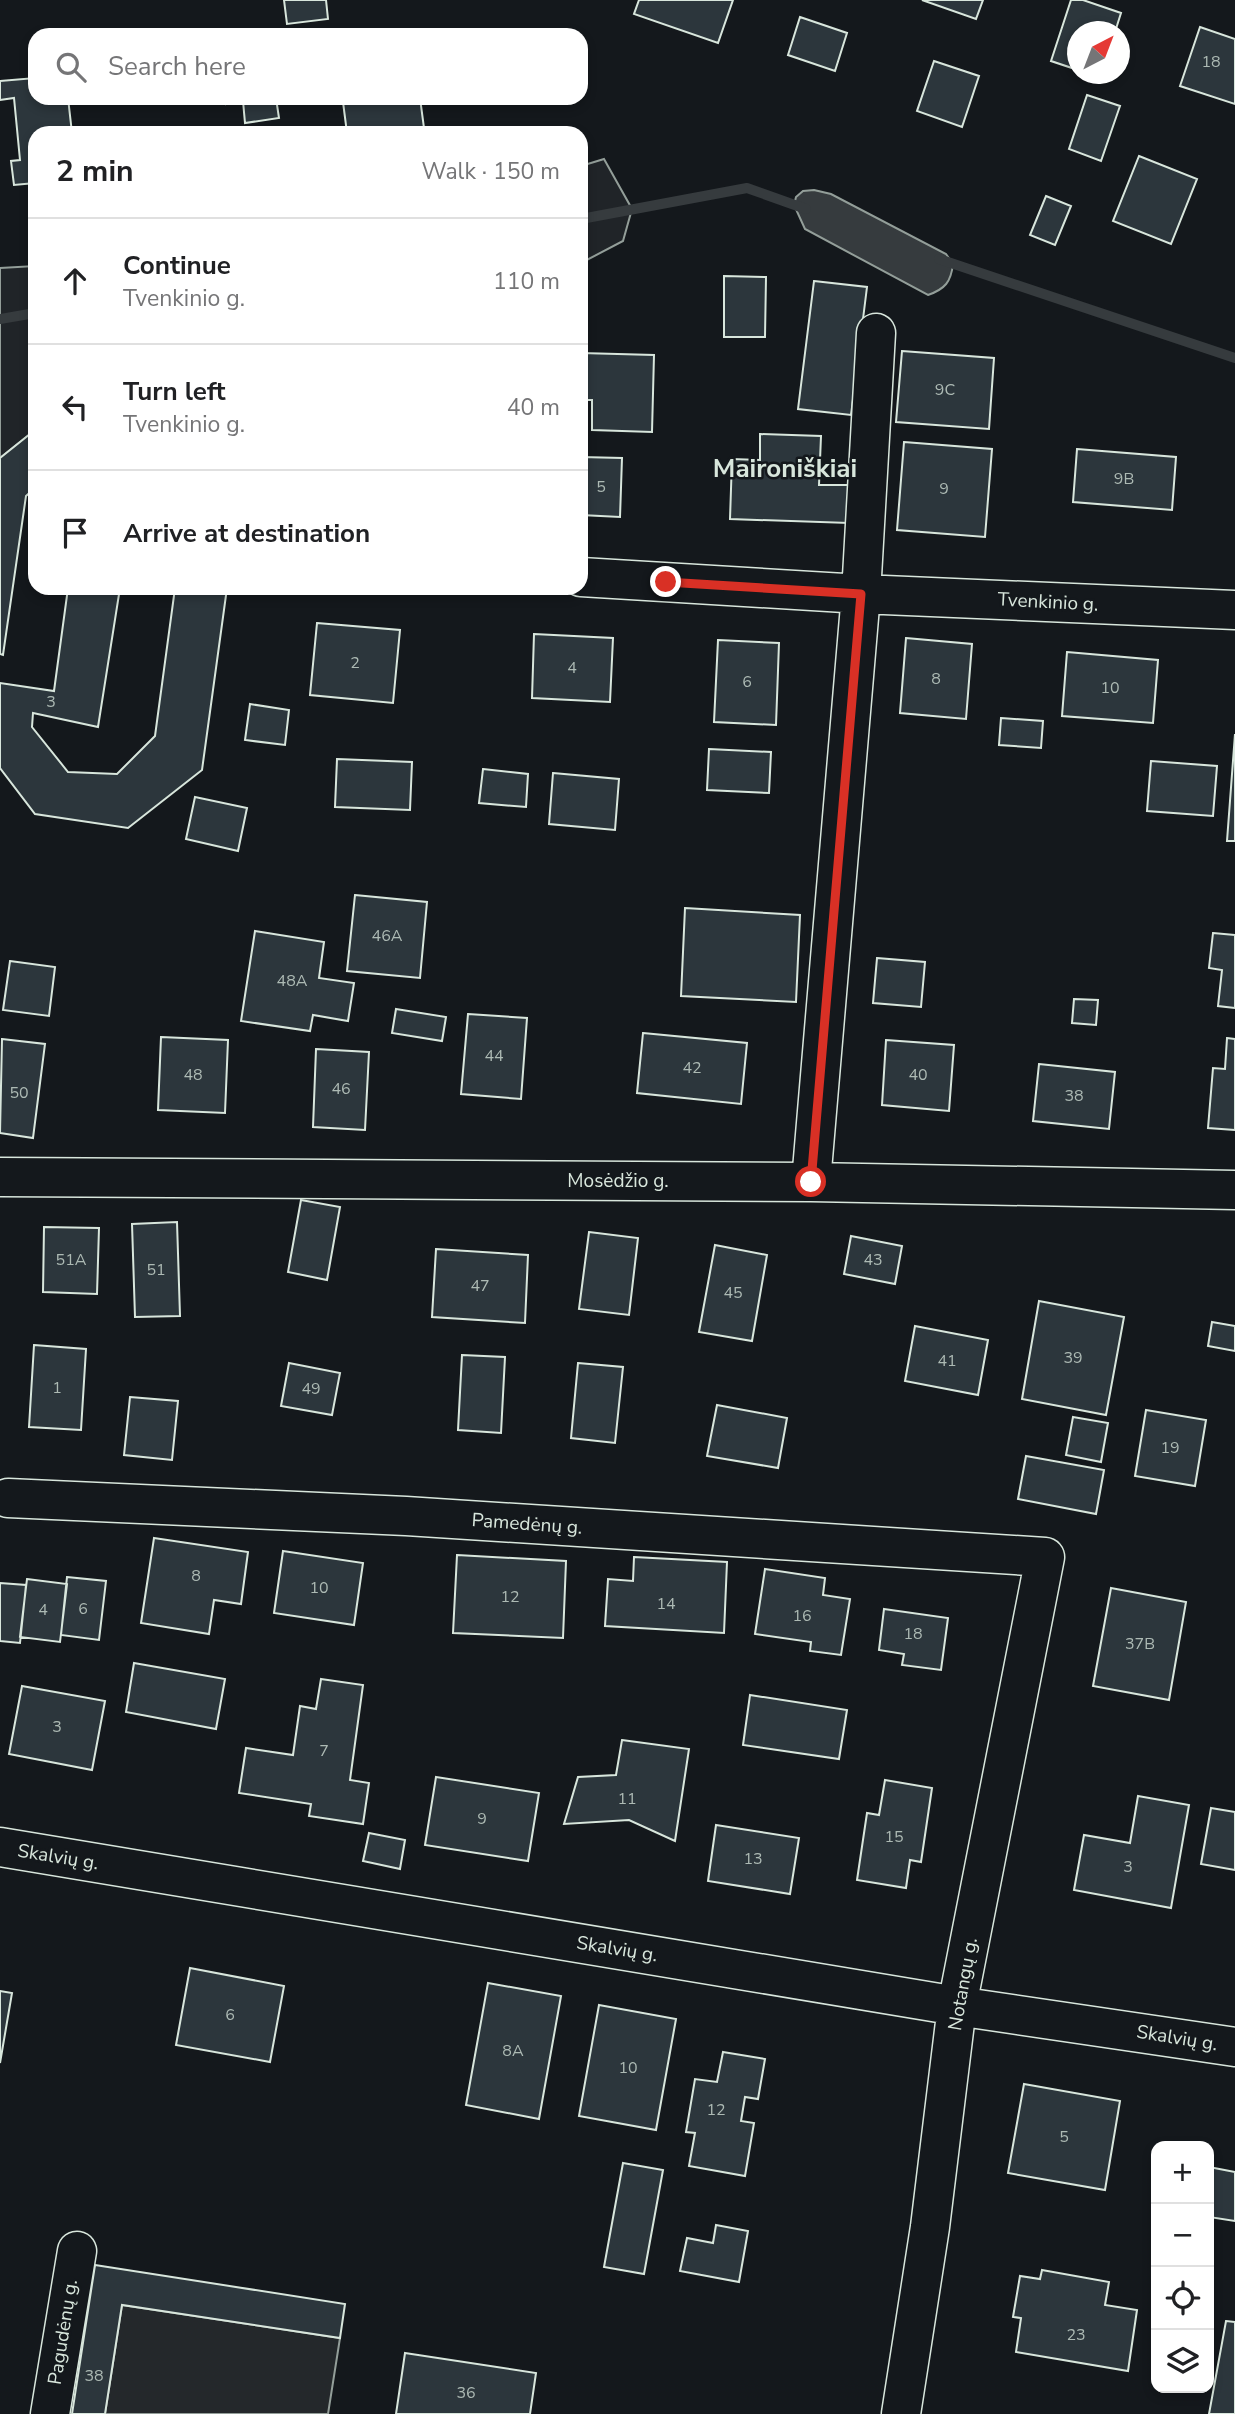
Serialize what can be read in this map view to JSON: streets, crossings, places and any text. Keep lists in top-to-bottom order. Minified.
{"streets":{"street":["Tvenkinio g.","Mosėdžio g.","Pamedėnų g.","Skalvių g.","Notangų g.","Pagudėnų g."]},"crossings":[["Pamedėnų g.","Notangų g."],["Skalvių g.","Notangų g."]],"districts":["Maironiškiai"],"house_numbers":["18","9C","9B","5","9","2","4","8","6","10","3","46A","48A","44","42","48","40","46","50","38","51A","43","51","47","45","39","41","1","49","19","8","10","12","14","6","4","16","18","37B","3","7","11","9","15","13","3","6","8A","10","12","5","23","38","36"],"north":"top right","page":{"search":"Search here","heading":["2 min","Walk · 150 m"],"list":[["Continue","Tvenkinio g.","110 m"],["Turn left","Tvenkinio g.","40 m"],"Arrive at destination"],"map_buttons":["+","−"]}}
